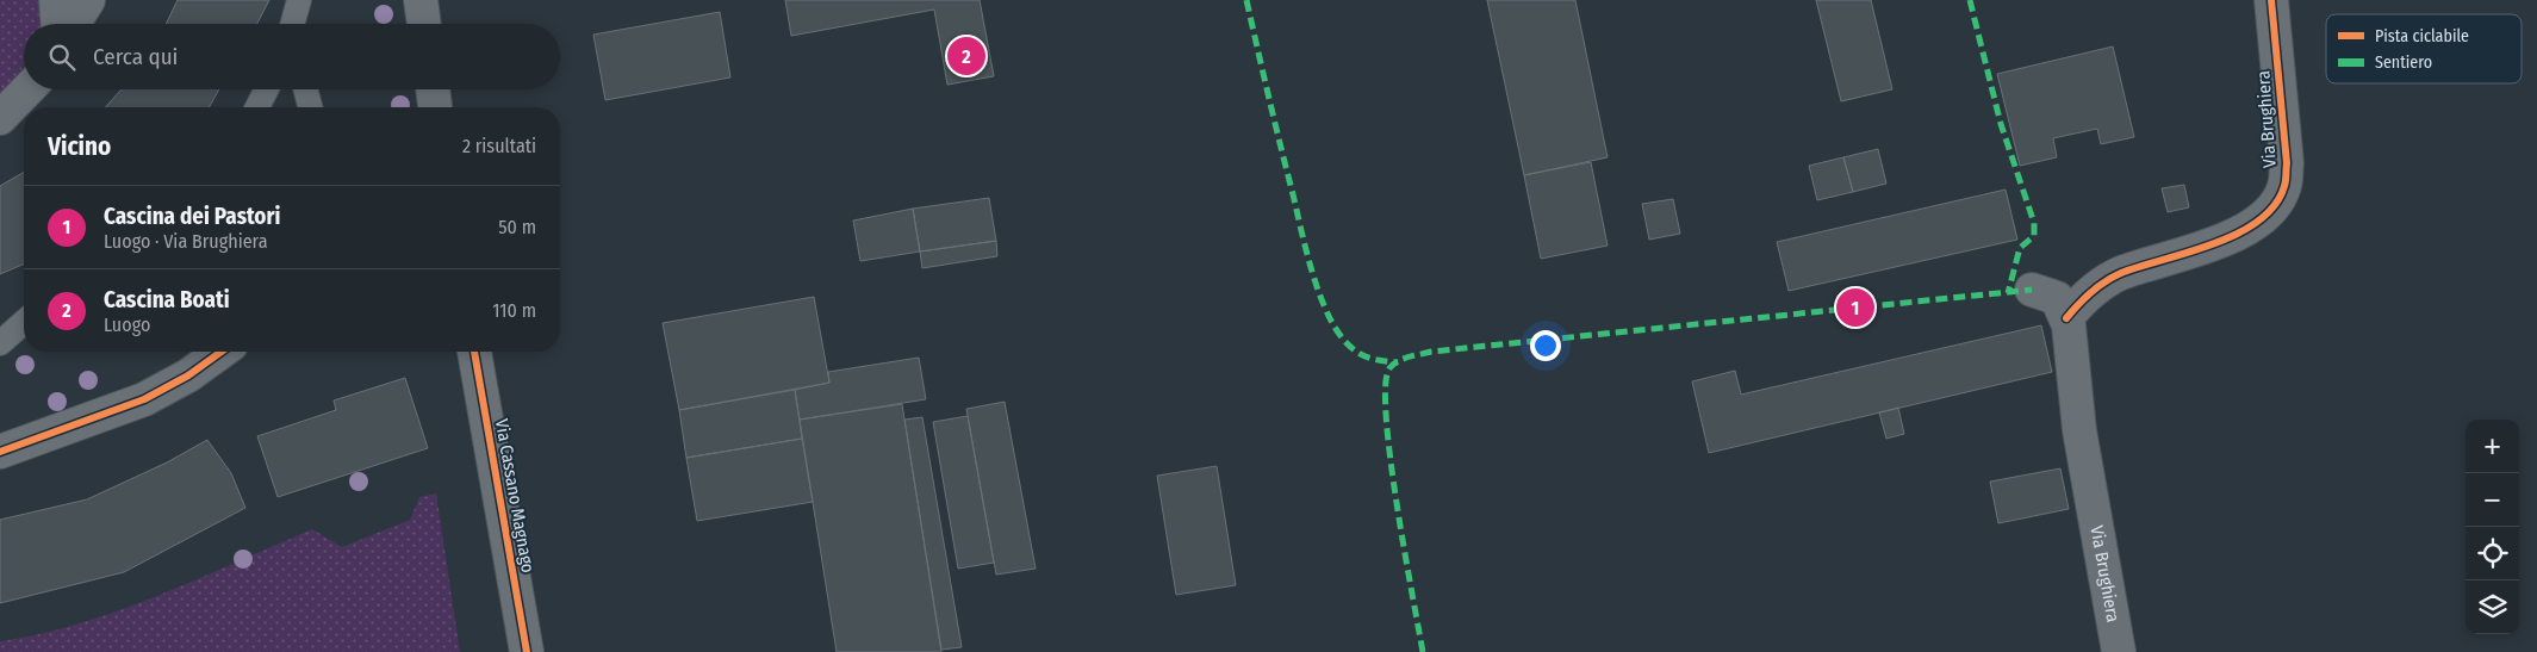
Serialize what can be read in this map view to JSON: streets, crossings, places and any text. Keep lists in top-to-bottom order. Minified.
{"streets":{"street":["Via Brughiera","Via Cassano Magnago"]},"legend":["Pista ciclabile","Sentiero"],"page":{"search":"Cerca qui","pins":["2","1"],"heading":["Vicino","2 risultati"],"list":[{"mark":"1","name":"Cascina dei Pastori","note":"Luogo · Via Brughiera","value":"50 m"},{"mark":"2","name":"Cascina Boati","note":"Luogo","value":"110 m"}],"map_buttons":["+","−"]}}
